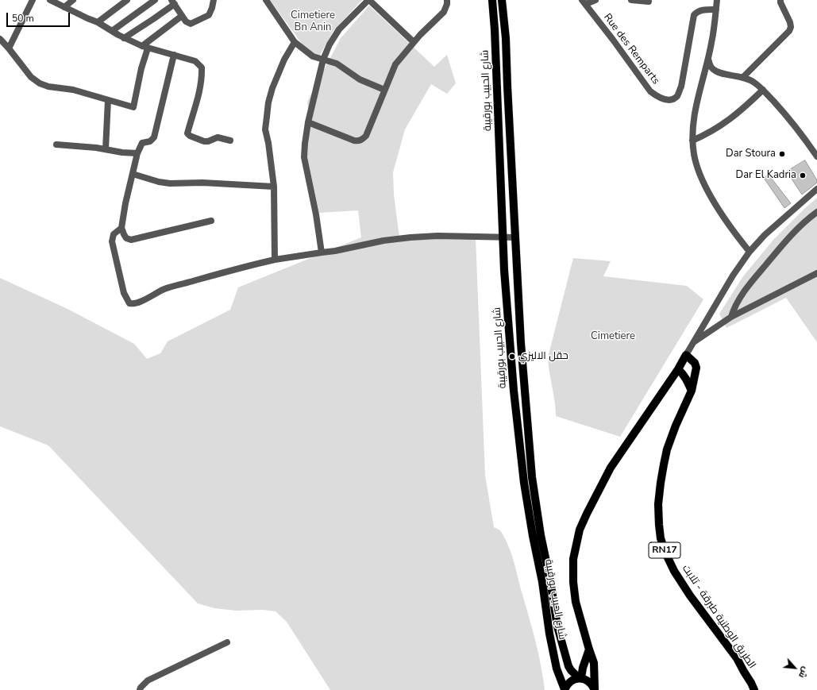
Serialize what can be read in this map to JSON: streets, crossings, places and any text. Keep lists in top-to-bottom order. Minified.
{"streets":{"main road":["شارع الحبيب بورقيبة","RN17","الطريق الوطنية طبرقة - تلابت"],"street":["Rue des Remparts"]},"parks":["Cimetiere Bn Anin","Cimetiere"],"places":["Dar Stoura","Dar El Kadria","حقل الاليزي"],"scale_bar":"50 m","north":"bottom right"}
